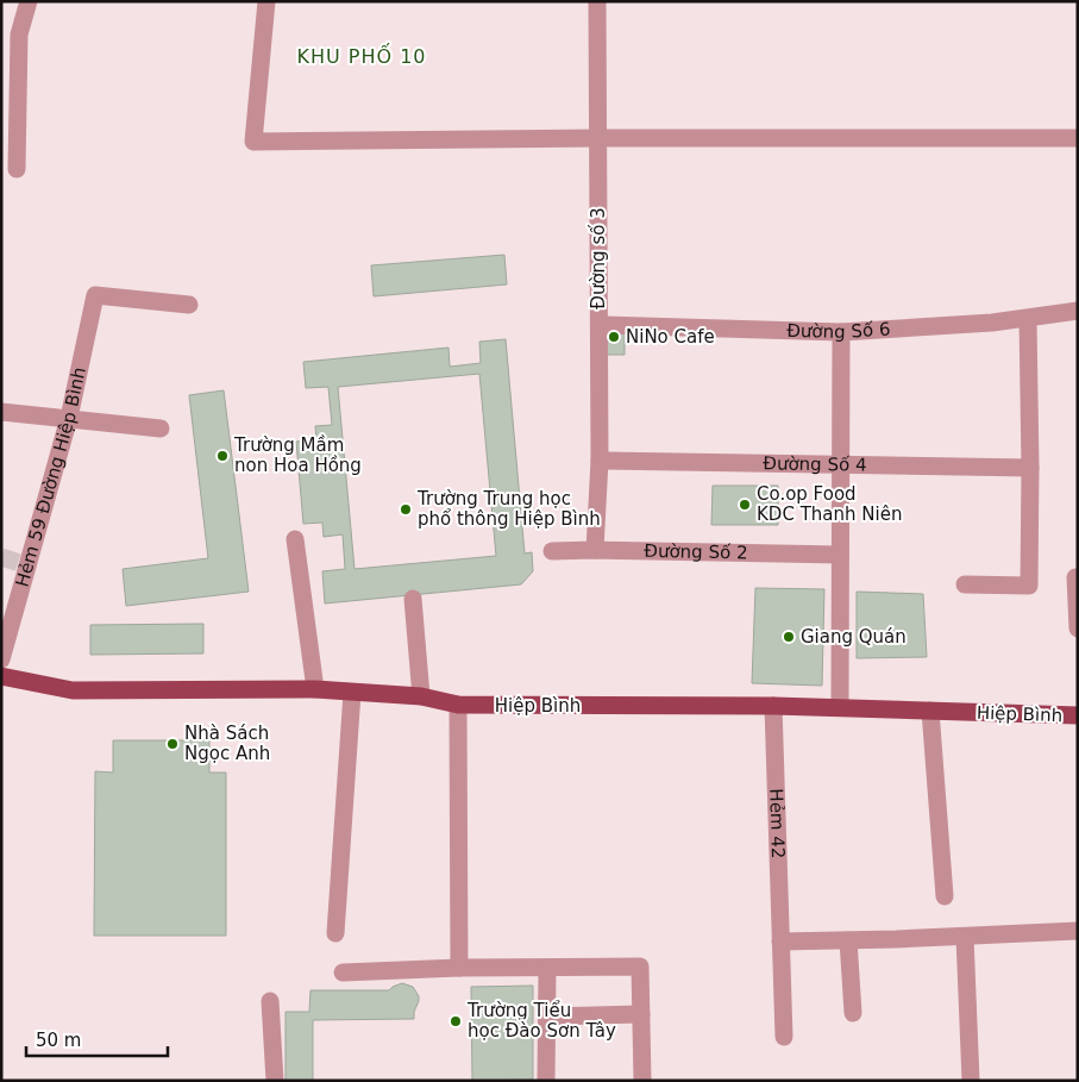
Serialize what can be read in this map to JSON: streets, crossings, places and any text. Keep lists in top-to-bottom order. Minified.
{"streets":{"main road":["Hiệp Bình"],"street":["Đường số 3","Đường Số 6","Đường Số 4","Hẻm 59 Đường Hiệp Bình","Đường Số 2","Hẻm 42"]},"crossings":[["Đường số 3","Đường Số 6"],["Đường số 3","Đường Số 4"],["Đường số 3","Đường Số 2"],["Hiệp Bình","Hẻm 42"]],"districts":["KHU PHỐ 10"],"places":["NiNo Cafe","Trường Mầm non Hoa Hồng","Co.op Food KDC Thanh Niên","Trường Trung học phổ thông Hiệp Bình","Giang Quán","Nhà Sách Ngọc Anh","Trường Tiểu học Đào Sơn Tây"],"scale_bar":"50 m"}
